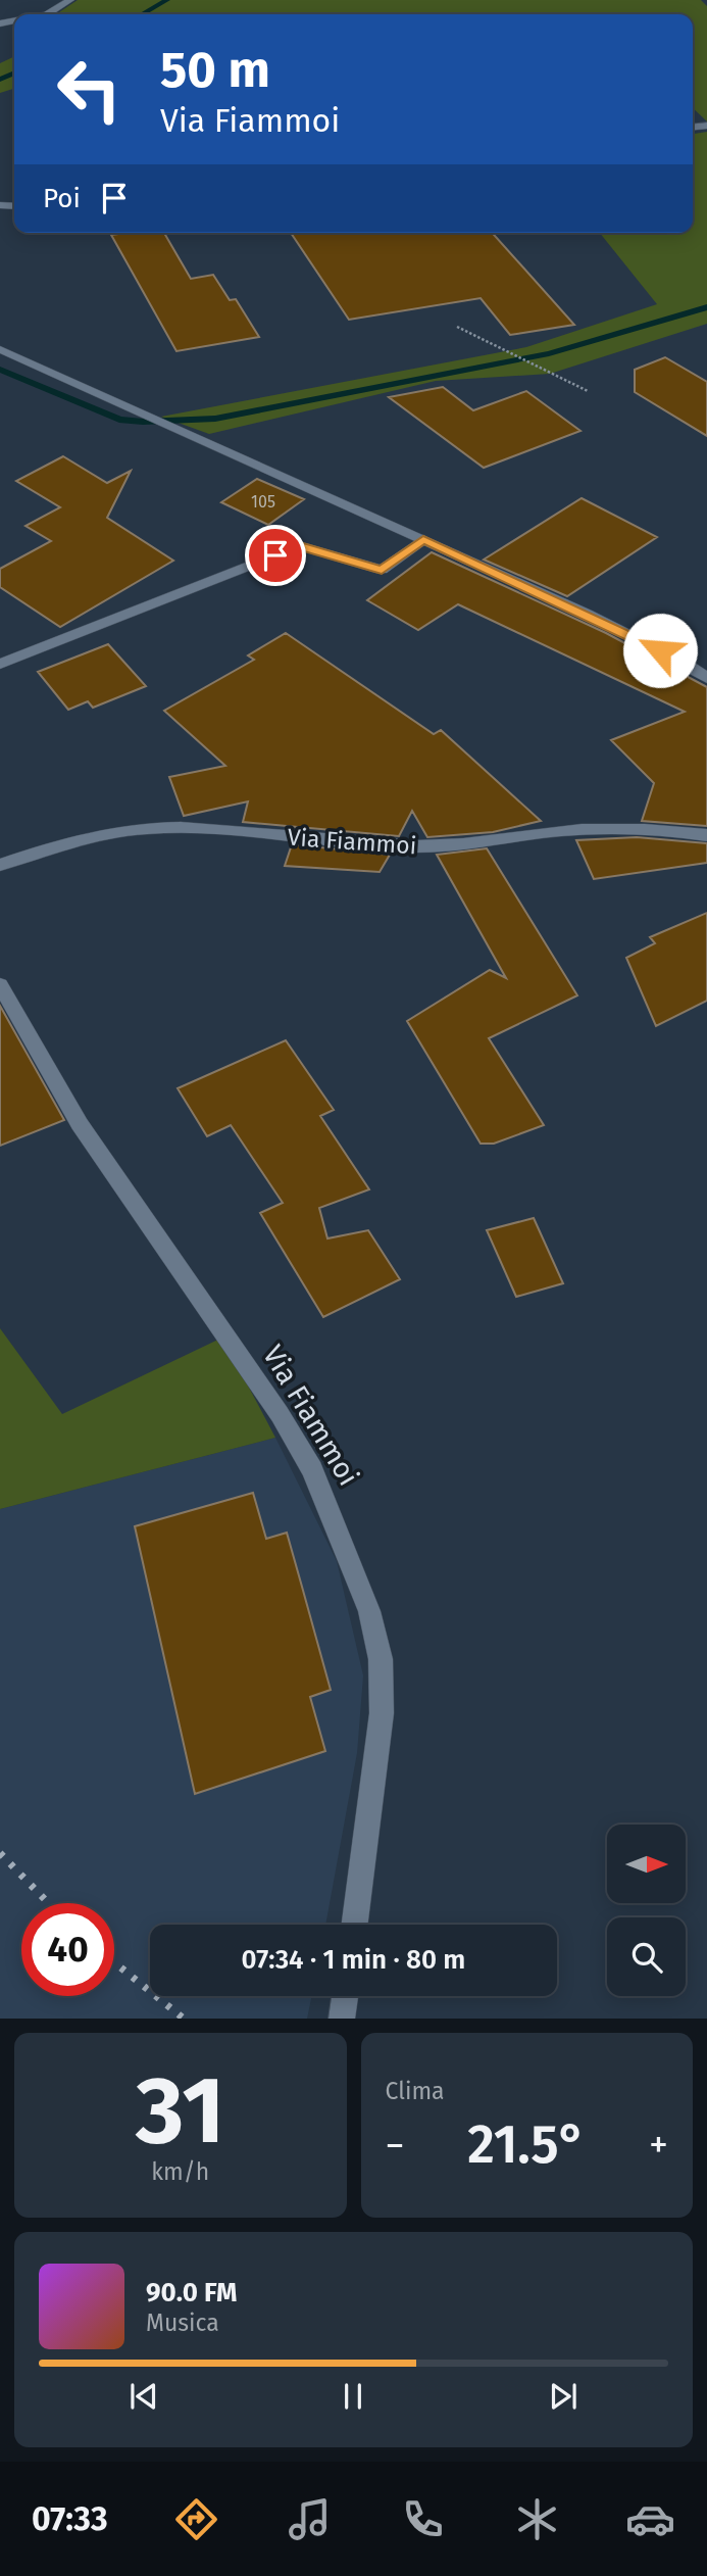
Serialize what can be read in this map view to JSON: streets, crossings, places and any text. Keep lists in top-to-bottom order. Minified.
{"streets":{"street":["Via Fiammoi"]},"house_numbers":["105"],"north":"right","page":{"turn":["50 m","Via Fiammoi"],"then":"Poi","limit":"40","trip":"07:34 · 1 min · 80 m","tile":[["31","km/h"],"Clima"],"heat":["−","21.5°","+"],"song":["90.0 FM","Musica"],"tabs":"07:33"}}
